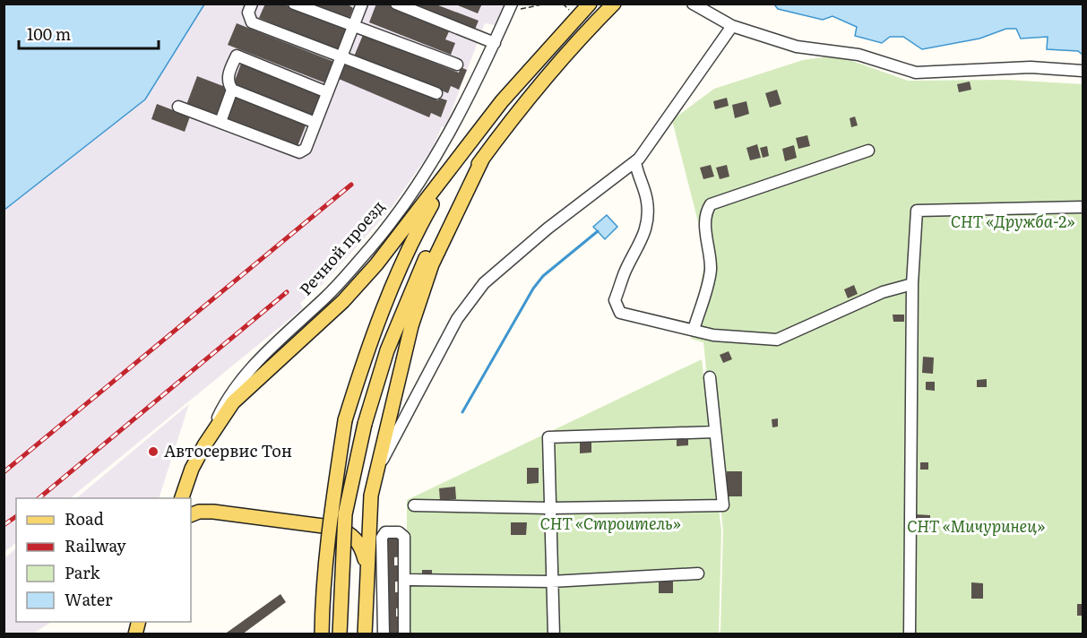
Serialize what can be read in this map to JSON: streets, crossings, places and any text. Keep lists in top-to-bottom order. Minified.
{"streets":{"main road":["Речной проезд"]},"parks":["СНТ «Дружба-2»","СНТ «Строитель»","СНТ «Мичуринец»"],"places":["Автосервис Тон"],"legend":["Road","Railway","Park","Water"],"scale_bar":"100 m"}
